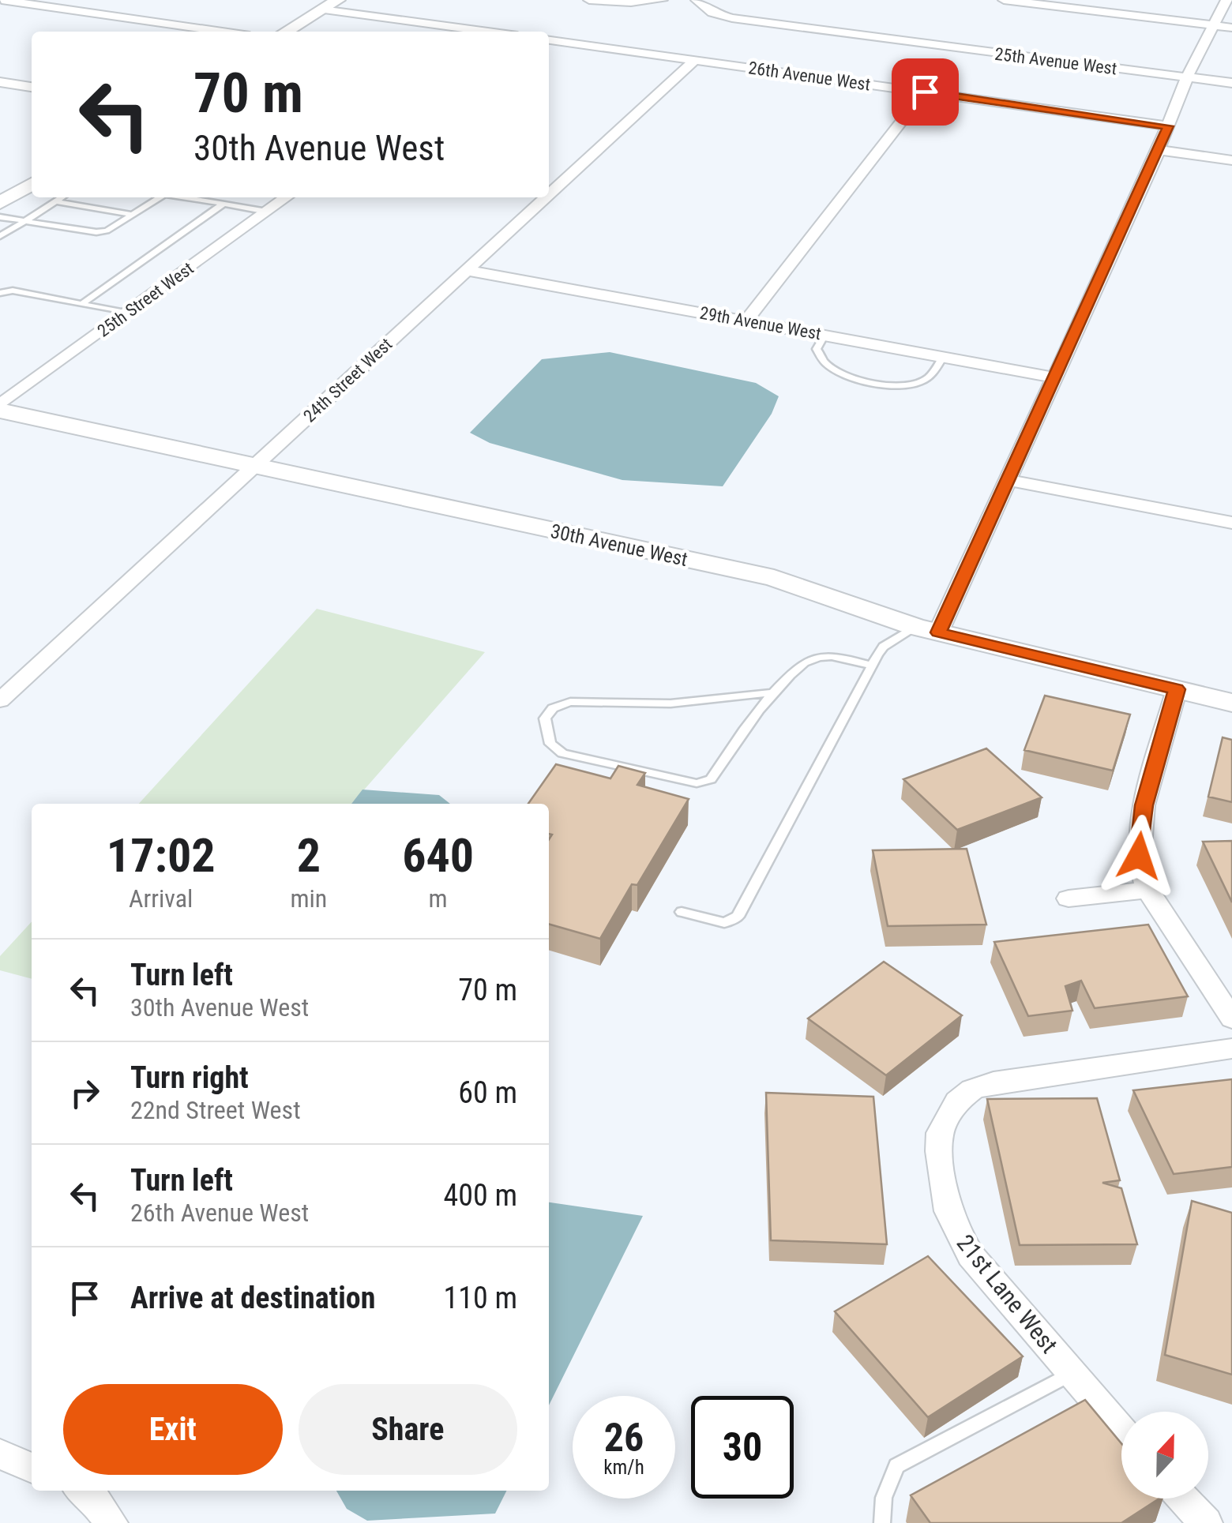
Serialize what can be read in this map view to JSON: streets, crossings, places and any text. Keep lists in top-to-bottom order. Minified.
{"streets":{"street":["25th Avenue West","26th Avenue West","25th Street West","29th Avenue West","24th Street West","30th Avenue West","21st Lane West"]},"crossings":[["26th Avenue West","24th Street West"],["25th Street West","30th Avenue West"],["29th Avenue West","24th Street West"],["24th Street West","30th Avenue West"]],"north":"top","page":{"turn":["70 m","30th Avenue West"],"eta":["17:02","Arrival","2","min","640","m"],"list":[{"name":"Turn left","note":"30th Avenue West","value":"70 m"},{"name":"Turn right","note":"22nd Street West","value":"60 m"},{"name":"Turn left","note":"26th Avenue West","value":"400 m"},{"name":"Arrive at destination","value":"110 m"}],"buttons":["Exit","Share"],"speed":"26 km/h","limit":"30"}}
